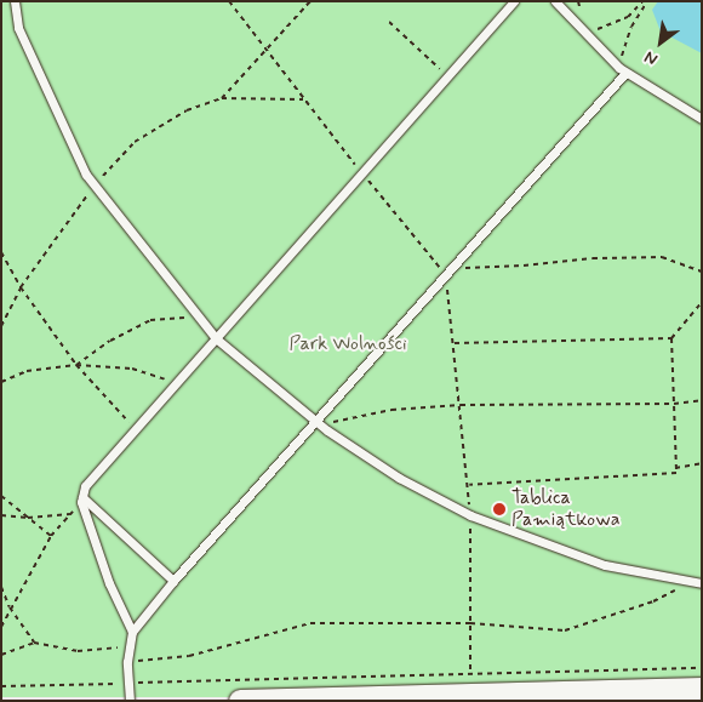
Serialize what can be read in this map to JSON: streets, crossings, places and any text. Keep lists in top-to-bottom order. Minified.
{"parks":["Park Wolności"],"places":["Tablica Pamiątkowa"],"north":"bottom left"}
